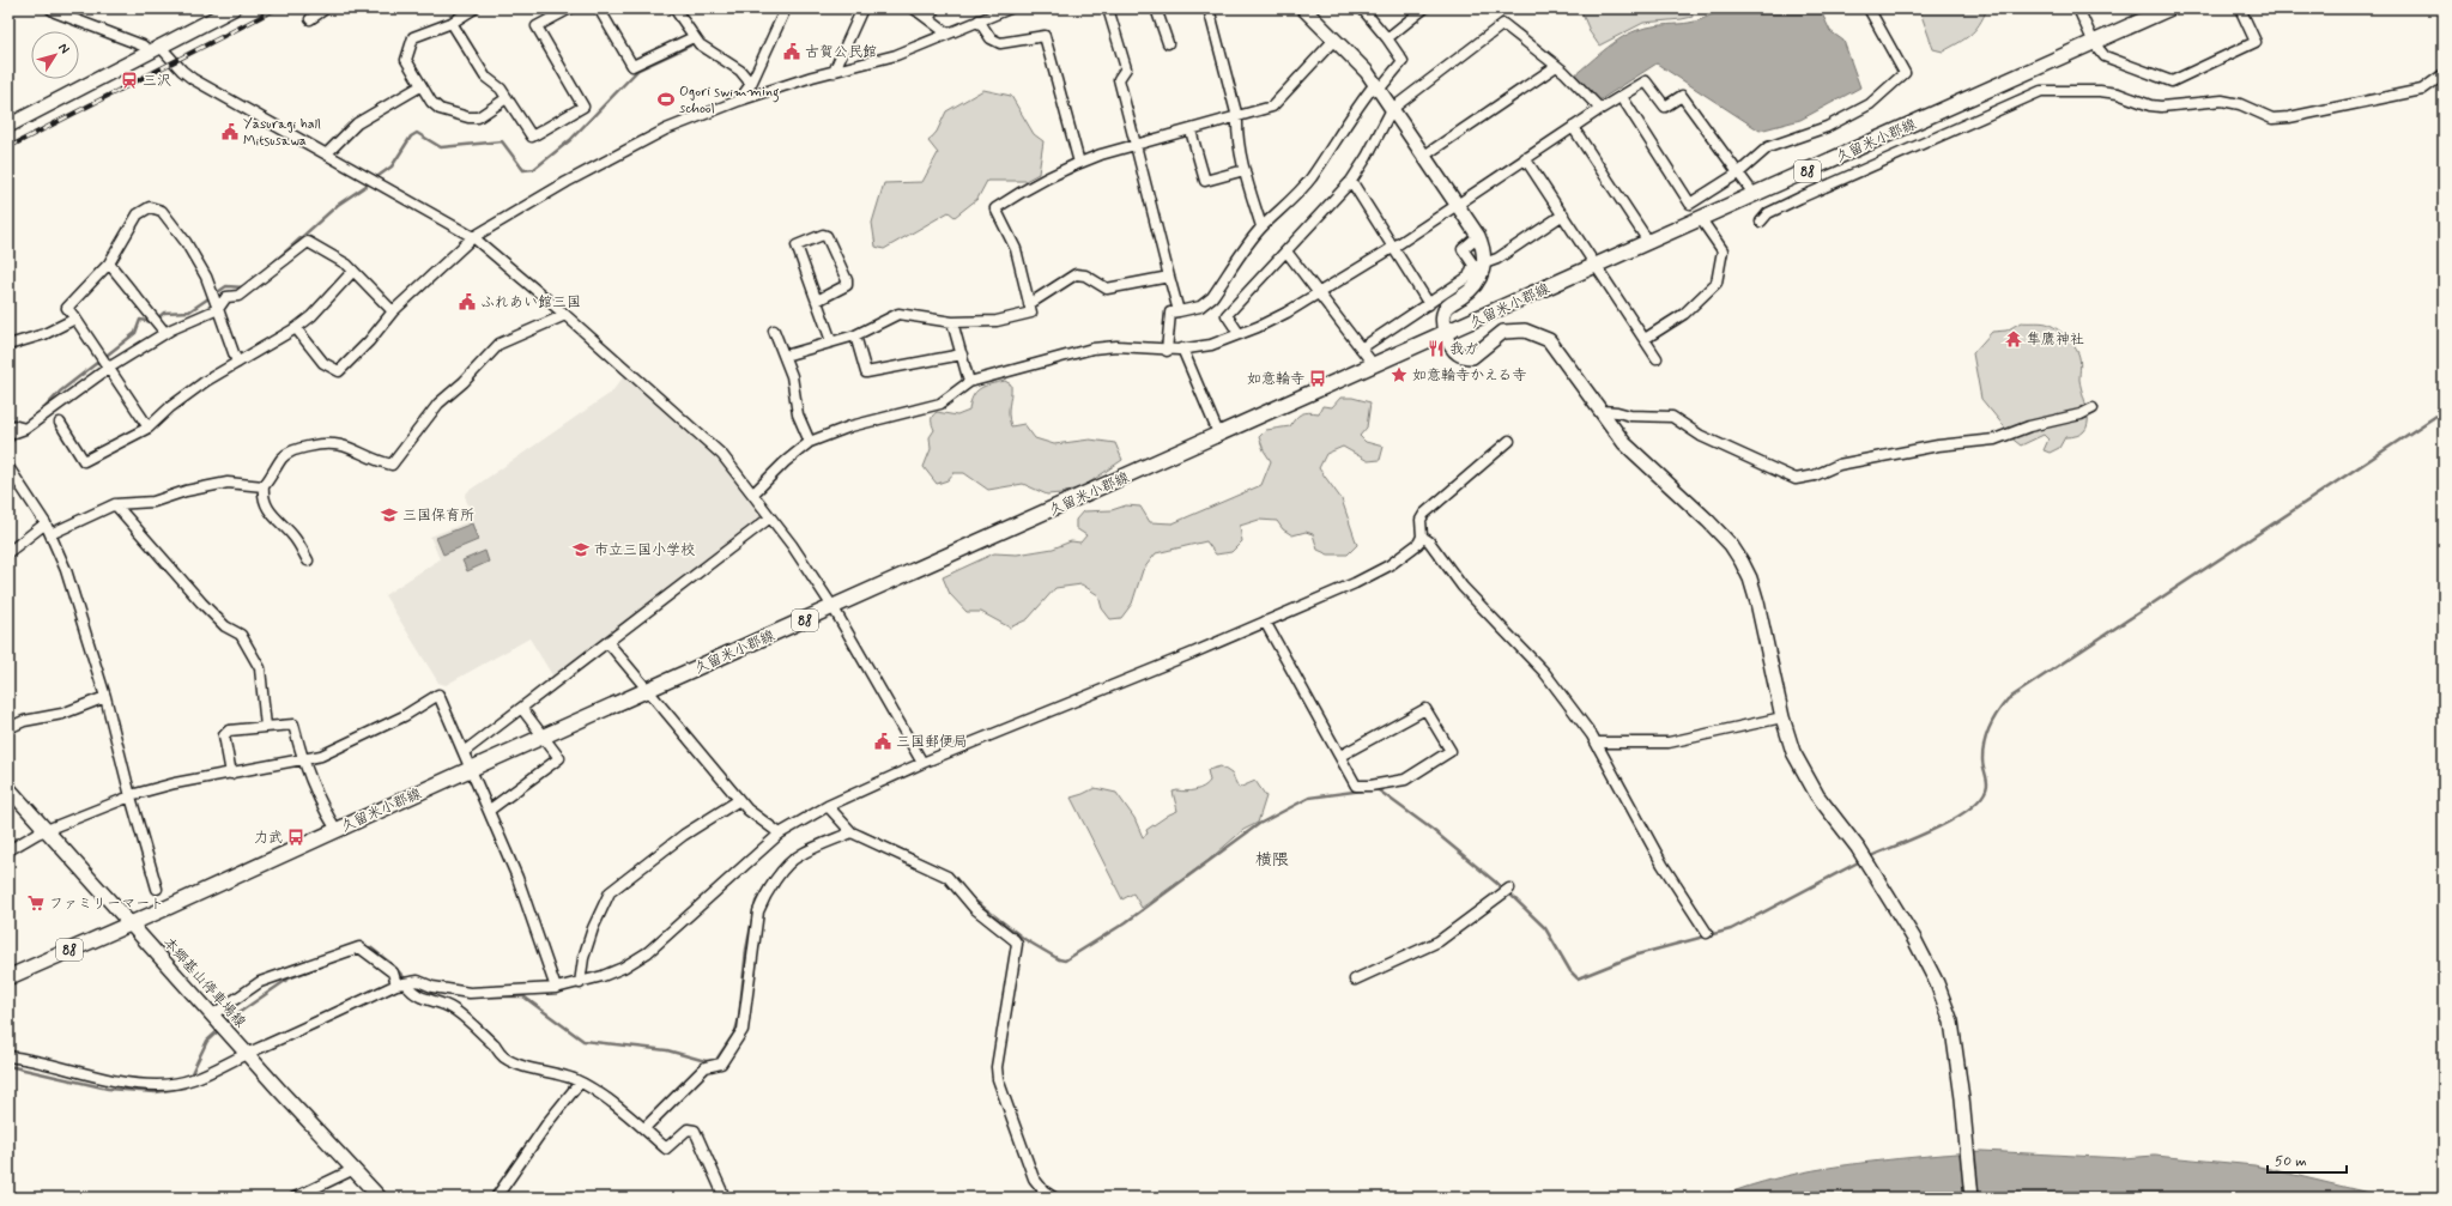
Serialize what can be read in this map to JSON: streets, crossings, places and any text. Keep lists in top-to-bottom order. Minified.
{"streets":{"main road":["久留米小郡線","88"],"street":["本郷基山停車場線"]},"crossings":[["久留米小郡線","本郷基山停車場線"]],"districts":["横隈"],"places":{"public building":["古賀公民館","Yasuragi hall Mitsusawa","ふれあい館三国","三国郵便局"],"station":["三沢"],"sports":["Ogori swimming school"],"temple":["隼鷹神社"],"restaurant":["我ガ"],"place":["如意輪寺かえる寺"],"bus stop":["如意輪寺","力武"],"school or university":["三国保育所","市立三国小学校"],"supermarket":["ファミリーマート"]},"scale_bar":"50 m","north":"top right"}
